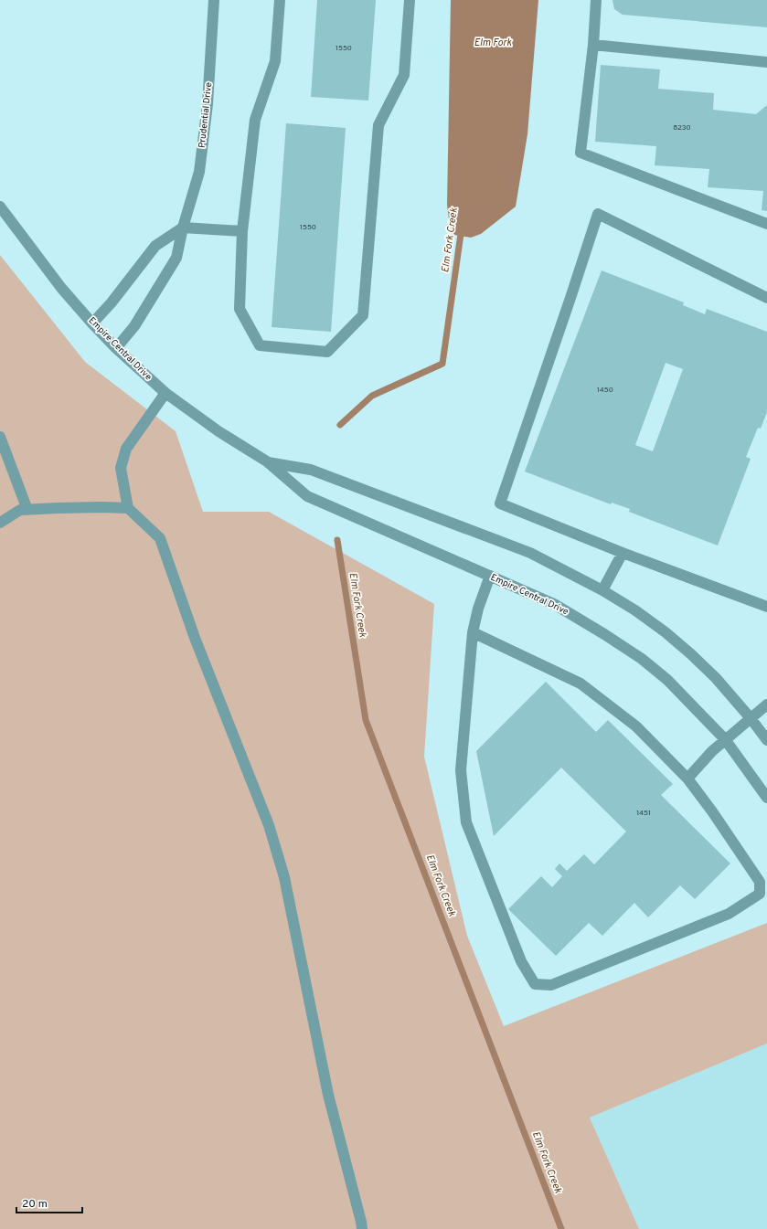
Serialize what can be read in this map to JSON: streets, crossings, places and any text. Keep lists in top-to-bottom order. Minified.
{"streets":{"street":["Prudential Drive","Empire Central Drive"]},"crossings":[["Prudential Drive","Empire Central Drive"]],"water":["Elm Fork","Elm Fork Creek"],"house_numbers":["1550","8230","1550","1450","1451"],"scale_bar":"20 m"}
